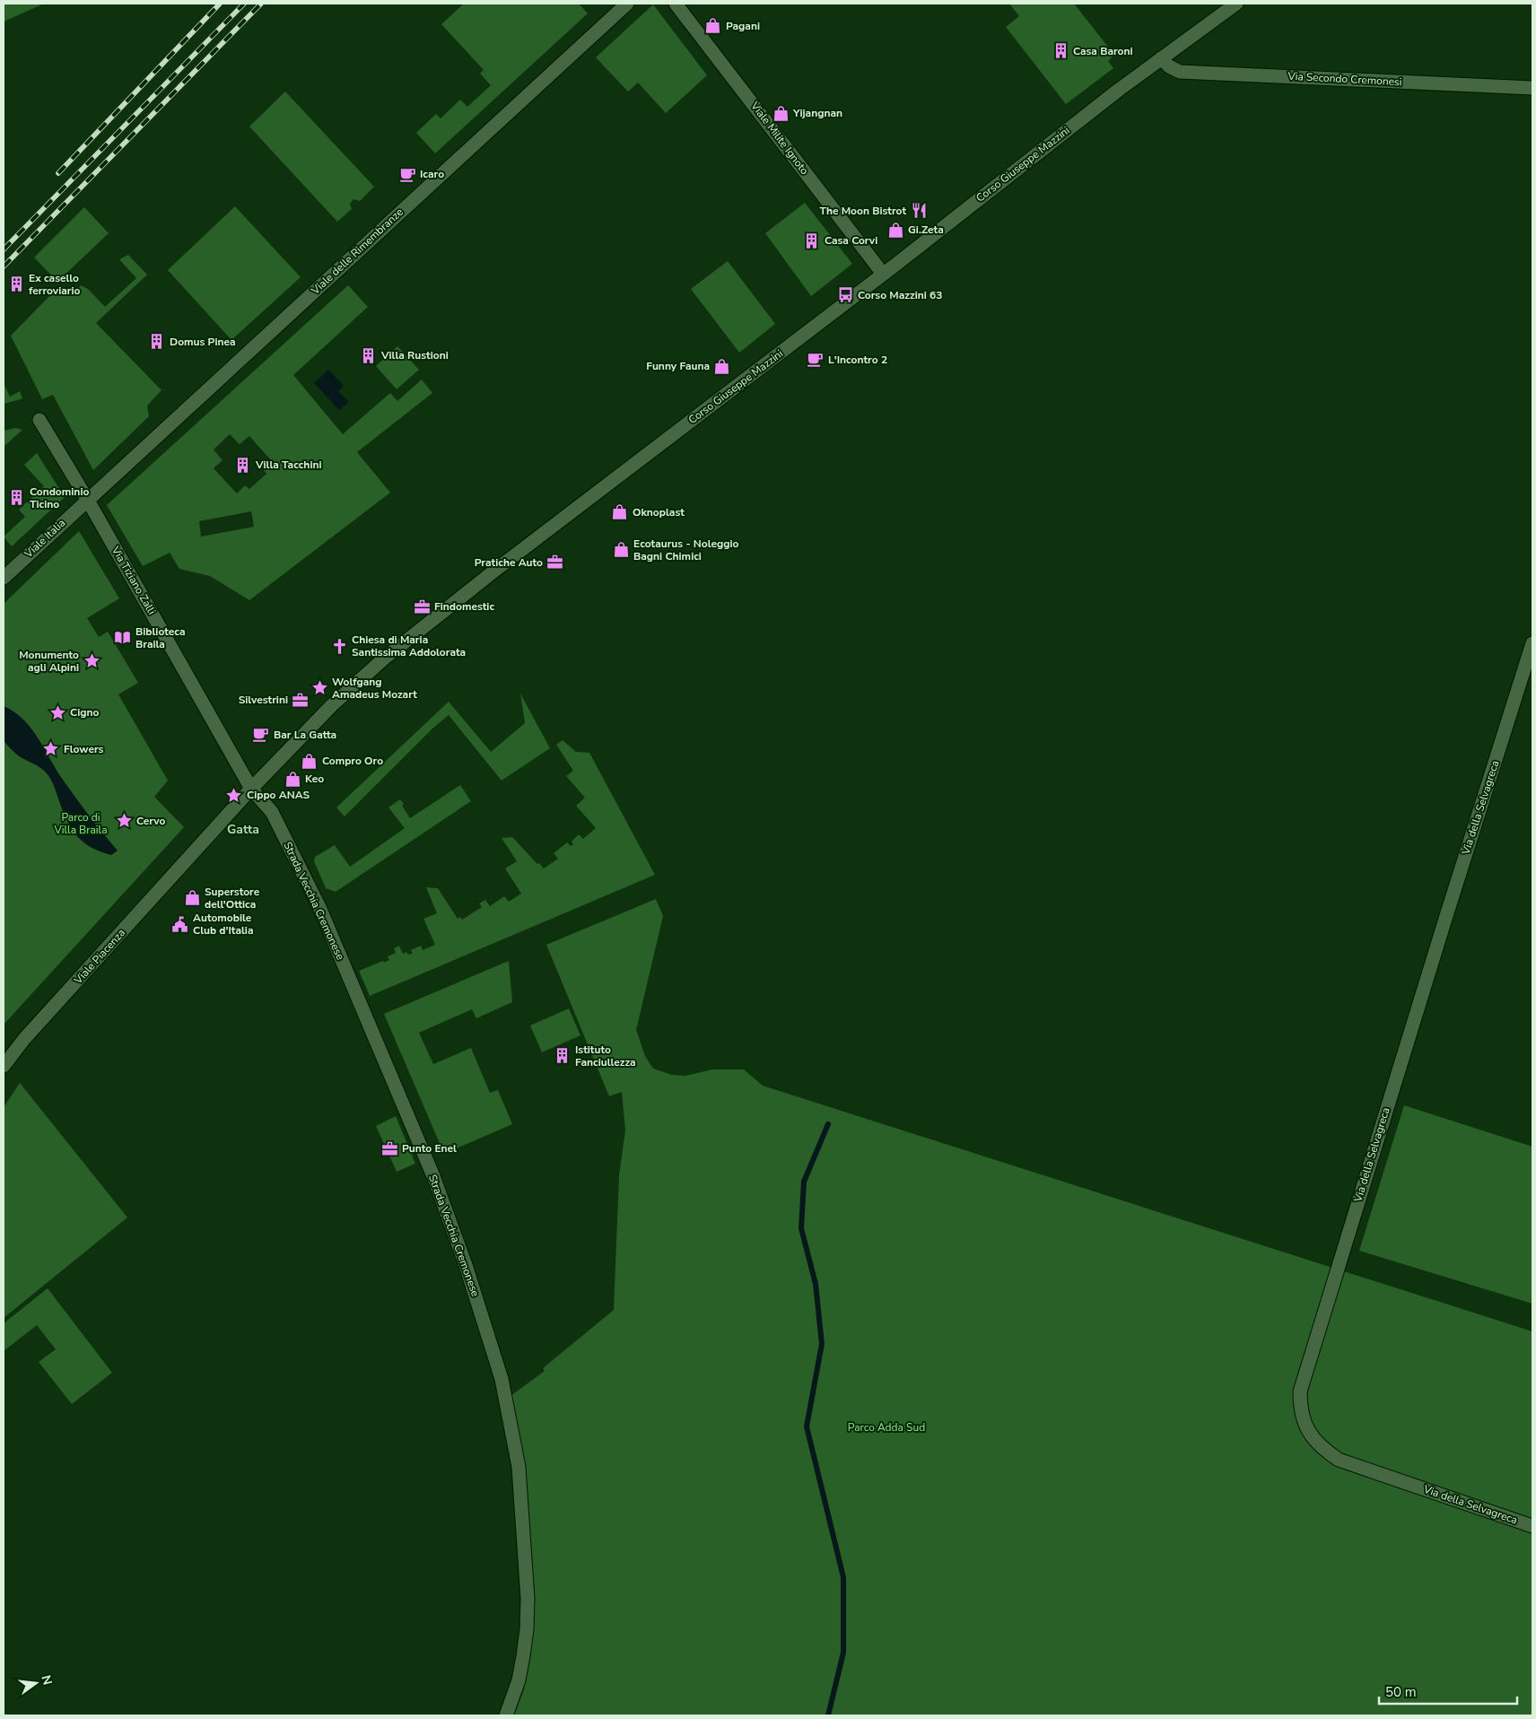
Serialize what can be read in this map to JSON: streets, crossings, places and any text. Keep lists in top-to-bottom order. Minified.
{"streets":{"street":["Via Secondo Cremonesi","Viale Milite Ignoto","Corso Giuseppe Mazzini","Viale delle Rimembranze","Viale Italia","Via Tiziano Zalli","Via della Selvagreca","Strada Vecchia Cremonese","Viale Piacenza"]},"crossings":[["Via Secondo Cremonesi","Corso Giuseppe Mazzini"],["Viale Milite Ignoto","Corso Giuseppe Mazzini"],["Corso Giuseppe Mazzini","Via Tiziano Zalli"],["Corso Giuseppe Mazzini","Strada Vecchia Cremonese"],["Corso Giuseppe Mazzini","Viale Piacenza"],["Viale delle Rimembranze","Viale Italia"],["Viale delle Rimembranze","Via Tiziano Zalli"],["Viale Italia","Via Tiziano Zalli"],["Via Tiziano Zalli","Strada Vecchia Cremonese"]],"districts":["Gatta"],"parks":["Parco di Villa Braila","Parco Adda Sud"],"places":{"shop":["Pagani","Yijangnan","Gi.Zeta","Funny Fauna","Oknoplast","Ecotaurus - Noleggio Bagni Chimici","Compro Oro","Keo","Superstore dell'Ottica"],"building":["Casa Baroni","Casa Corvi","Ex casello ferroviario","Domus Pinea","Villa Rustioni","Villa Tacchini","Condominio Ticino","Istituto Fanciullezza"],"cafe":["Icaro","L'Incontro 2","Bar La Gatta"],"restaurant":["The Moon Bistrot"],"bus stop":["Corso Mazzini 63"],"office":["Pratiche Auto","Findomestic","Silvestrini","Punto Enel"],"library":["Biblioteca Braila"],"church":["Chiesa di Maria Santissima Addolorata"],"place":["Monumento agli Alpini","Wolfgang Amadeus Mozart","Cigno","Flowers","Cippo ANAS","Cervo"],"public building":["Automobile Club d'Italia"]},"scale_bar":"50 m","north":"right"}
